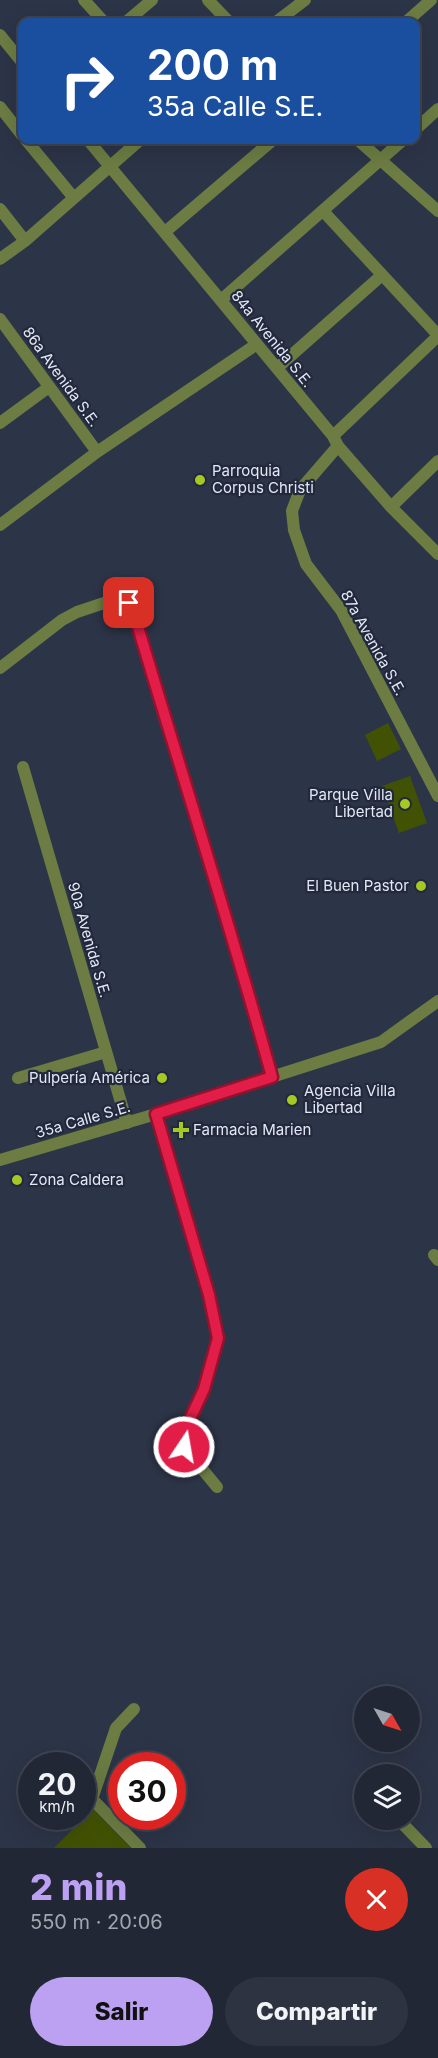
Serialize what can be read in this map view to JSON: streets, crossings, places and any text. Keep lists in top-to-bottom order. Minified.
{"streets":{"street":["84a Avenida S.E.","86a Avenida S.E.","87a Avenida S.E.","90a Avenida S.E.","35a Calle S.E."]},"crossings":[["84a Avenida S.E.","87a Avenida S.E."],["90a Avenida S.E.","35a Calle S.E."]],"places":{"other":["Parroquia Corpus Christi","Parque Villa Libertad","El Buen Pastor","Pulpería América","Agencia Villa Libertad","Zona Caldera"],"health":["Farmacia Marien"]},"north":"bottom right","page":{"turn":["200 m","35a Calle S.E."],"speed":"20 km/h","limit":"30","heading":["2 min","550 m · 20:06"],"buttons":["Salir","Compartir"]}}
